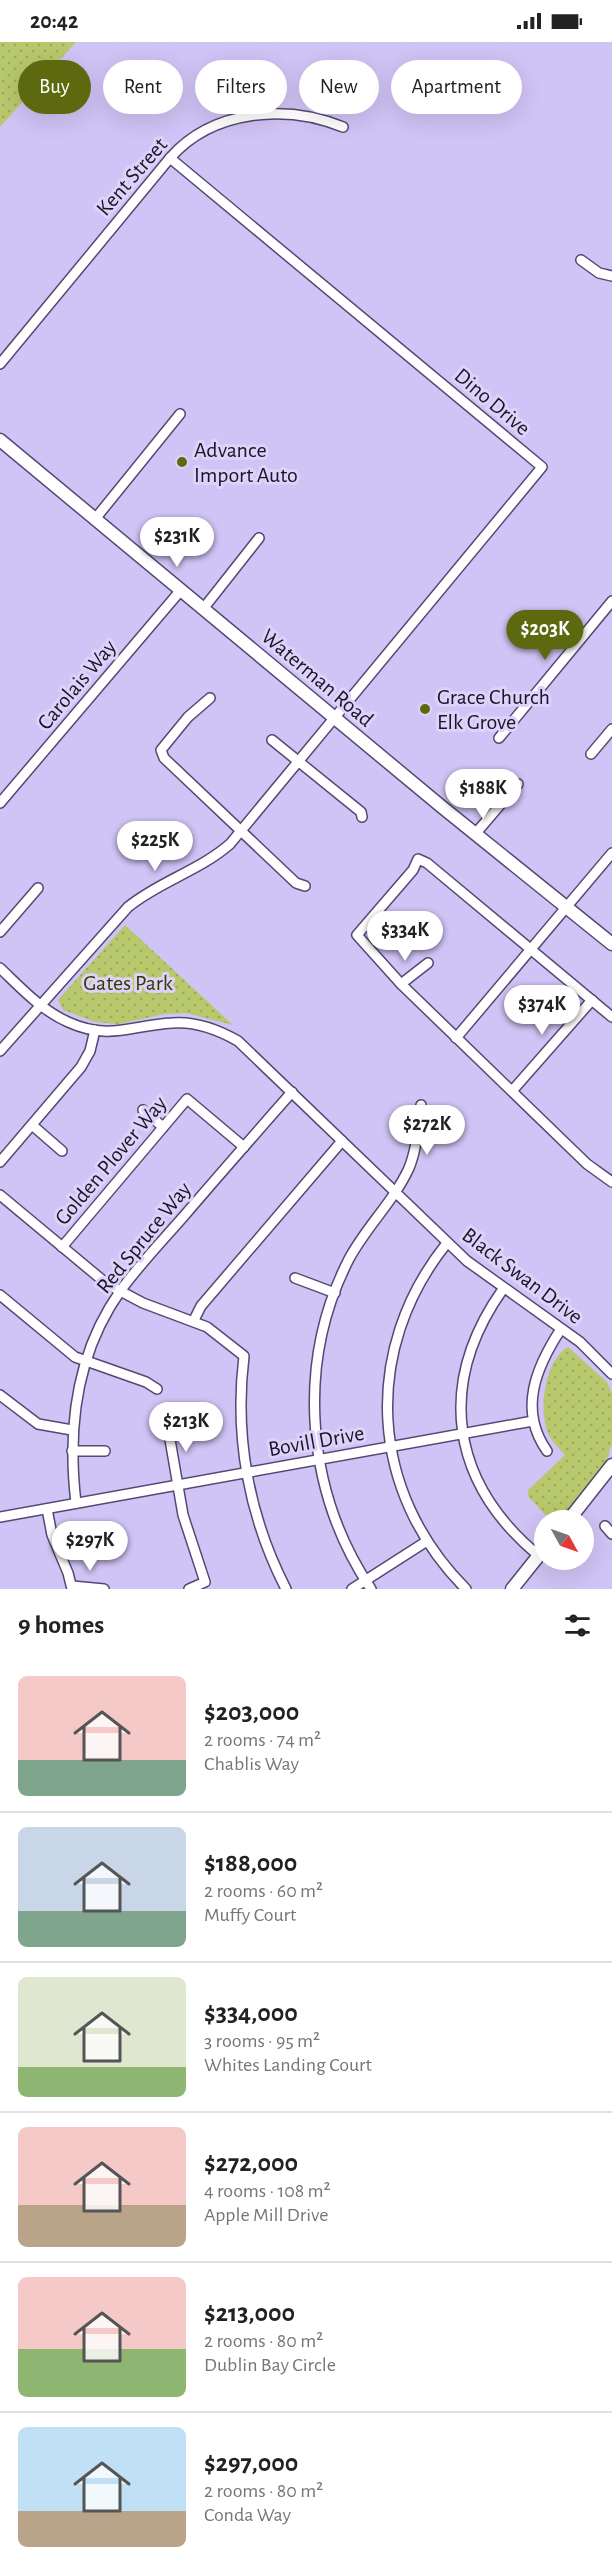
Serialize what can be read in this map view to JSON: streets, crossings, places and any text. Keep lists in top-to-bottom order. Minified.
{"streets":{"main road":["Waterman Road"],"street":["Kent Street","Dino Drive","Carolais Way","Golden Plover Way","Red Spruce Way","Black Swan Drive","Bovill Drive"]},"crossings":[["Kent Street","Dino Drive"],["Dino Drive","Waterman Road"],["Waterman Road","Carolais Way"],["Golden Plover Way","Red Spruce Way"],["Red Spruce Way","Black Swan Drive"],["Red Spruce Way","Bovill Drive"]],"parks":["Gates Park"],"places":["Advance Import Auto","Grace Church Elk Grove"],"north":"bottom right","page":{"status":"20:42","chip":["Buy","Rent","Filters","New","Apartment"],"price":["$231K","$203K","$188K","$225K","$334K","$374K","$272K","$213K","$297K"],"heading":"9 homes","list":[{"name":"$203,000","note":"2 rooms · 74 m² · Chablis Way"},{"name":"$188,000","note":"2 rooms · 60 m² · Muffy Court"},{"name":"$334,000","note":"3 rooms · 95 m² · Whites Landing Court"},{"name":"$272,000","note":"4 rooms · 108 m² · Apple Mill Drive"},{"name":"$213,000","note":"2 rooms · 80 m² · Dublin Bay Circle"},{"name":"$297,000","note":"2 rooms · 80 m² · Conda Way"}]}}
